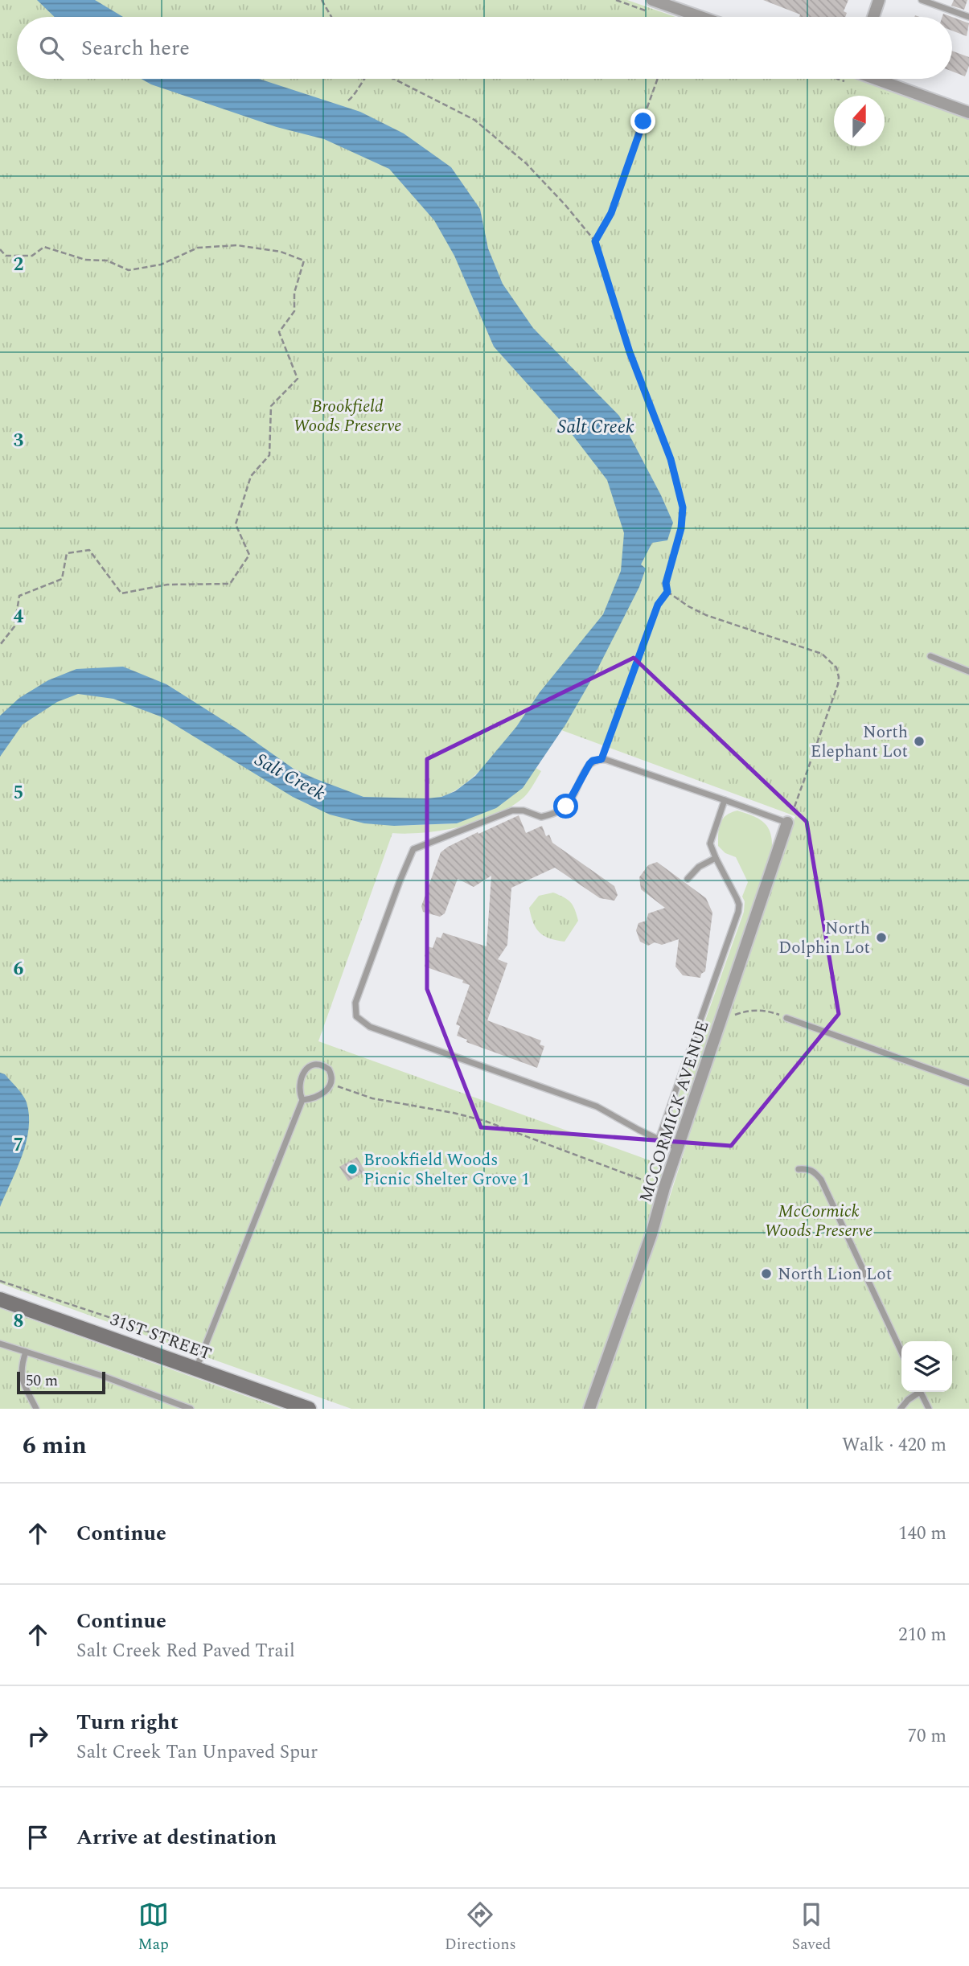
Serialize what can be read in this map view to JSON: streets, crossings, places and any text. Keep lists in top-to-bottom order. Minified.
{"streets":{"main road":["31ST STREET"],"street":["MCCORMICK AVENUE"]},"water":["Salt Creek"],"parks":["Brookfield Woods Preserve","McCormick Woods Preserve"],"places":["North Elephant Lot","North Dolphin Lot","Brookfield Woods Picnic Shelter Grove 1","North Lion Lot"],"scale_bar":"50 m","north":"top","page":{"search":"Search here","scale":"50 m","heading":["6 min","Walk · 420 m"],"list":[["Continue","140 m"],["Continue","Salt Creek Red Paved Trail","210 m"],["Turn right","Salt Creek Tan Unpaved Spur","70 m"],"Arrive at destination"],"nav":["Map","Directions","Saved"]},"grid":{"rows":["2","3","4","5","6","7","8"]}}
